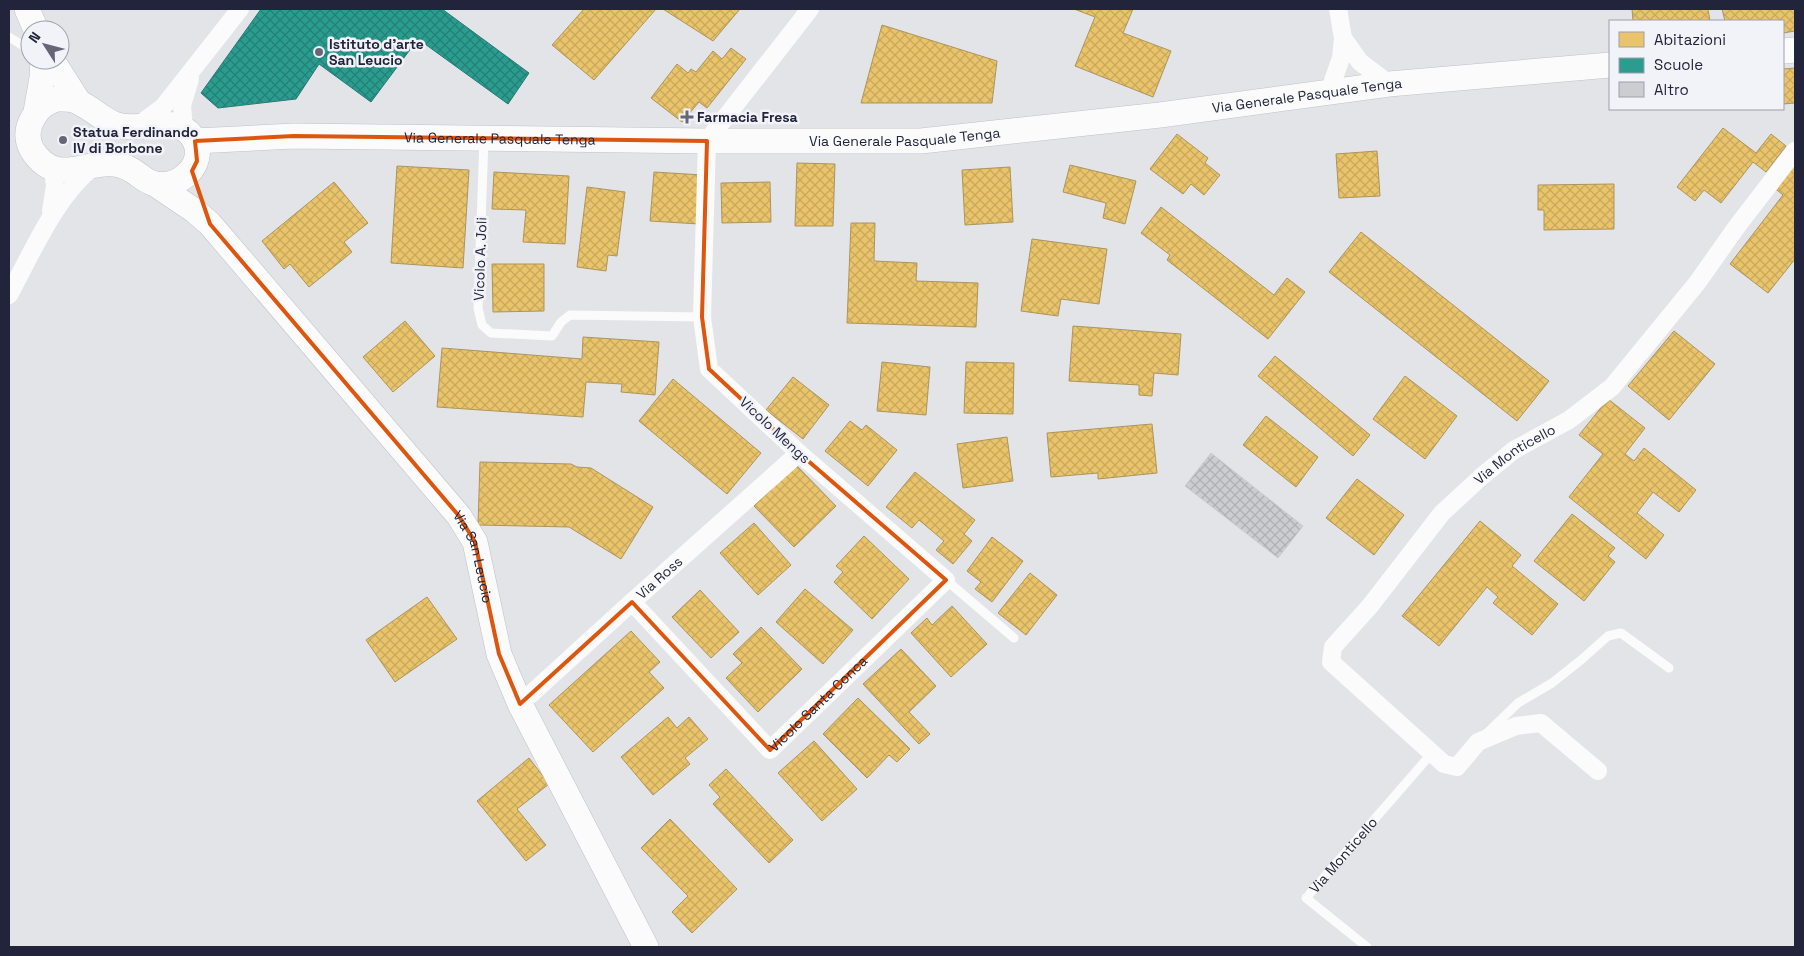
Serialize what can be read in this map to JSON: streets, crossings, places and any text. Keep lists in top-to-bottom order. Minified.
{"streets":{"street":["Via Generale Pasquale Tenga","Vicolo Mengs","Via Monticello","Via San Leucio","Via Ross","Vicolo Santa Conca"],"lane":["Vicolo A. Joli"]},"crossings":[["Via Generale Pasquale Tenga","Vicolo A. Joli"],["Via Generale Pasquale Tenga","Vicolo Mengs"],["Vicolo A. Joli","Vicolo Mengs"],["Vicolo Mengs","Via Ross"],["Vicolo Mengs","Vicolo Santa Conca"],["Via San Leucio","Via Ross"],["Via Ross","Vicolo Santa Conca"]],"places":{"other":["Istituto d'arte San Leucio","Statua Ferdinando IV di Borbone"],"health":["Farmacia Fresa"]},"legend":["Abitazioni","Scuole","Altro"],"north":"top left"}
